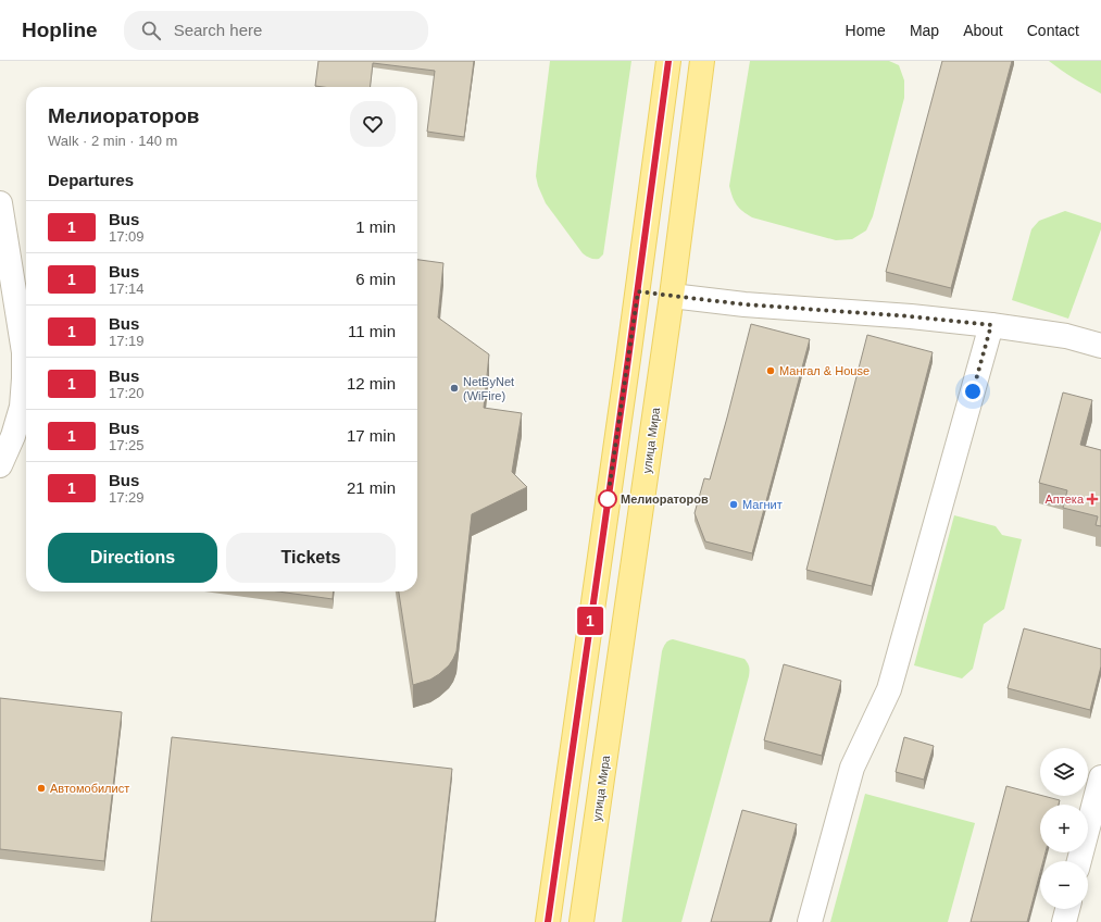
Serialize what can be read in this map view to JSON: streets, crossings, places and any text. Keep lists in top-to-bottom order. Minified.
{"streets":{"main road":["улица Мира"]},"places":{"other":["Мангал & House","NetByNet (WiFire)","Мелиораторов","Магнит","Автомобилист"],"health":["Аптека"]},"lines":["bus line 1"],"page":{"header":"Hopline","search":"Search here","nav":["Home","Map","About","Contact"],"on_map":"1","heading":[["Мелиораторов","Walk · 2 min · 140 m"],"Departures"],"list":[{"mark":"1","name":"Bus","note":"17:09","value":"1 min"},{"mark":"1","name":"Bus","note":"17:14","value":"6 min"},{"mark":"1","name":"Bus","note":"17:19","value":"11 min"},{"mark":"1","name":"Bus","note":"17:20","value":"12 min"},{"mark":"1","name":"Bus","note":"17:25","value":"17 min"},{"mark":"1","name":"Bus","note":"17:29","value":"21 min"}],"buttons":["Directions","Tickets"],"map_buttons":["+","−"]}}
